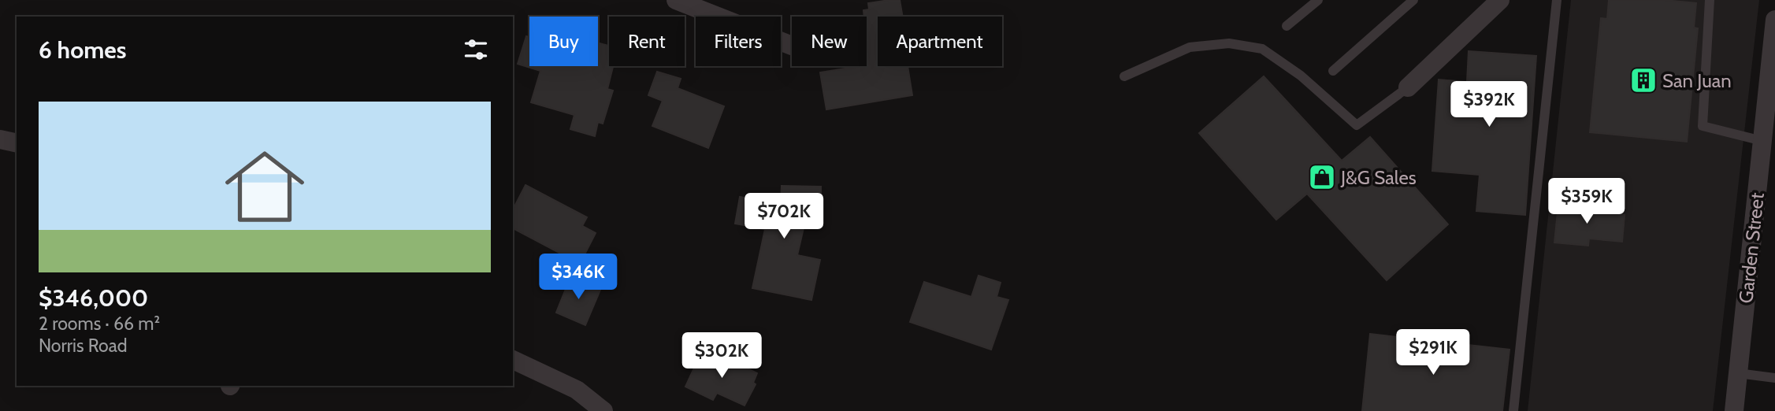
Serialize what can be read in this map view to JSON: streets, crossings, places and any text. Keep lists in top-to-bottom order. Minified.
{"streets":{"street":["Garden Street"]},"places":{"building":["San Juan"],"shop":["J&G Sales"]},"page":{"chip":["Buy","Rent","Filters","New","Apartment"],"heading":"6 homes","price":["$392K","$359K","$702K","$346K","$291K","$302K"],"list":[{"name":"$346,000","note":"2 rooms · 66 m² · Norris Road"}]}}
